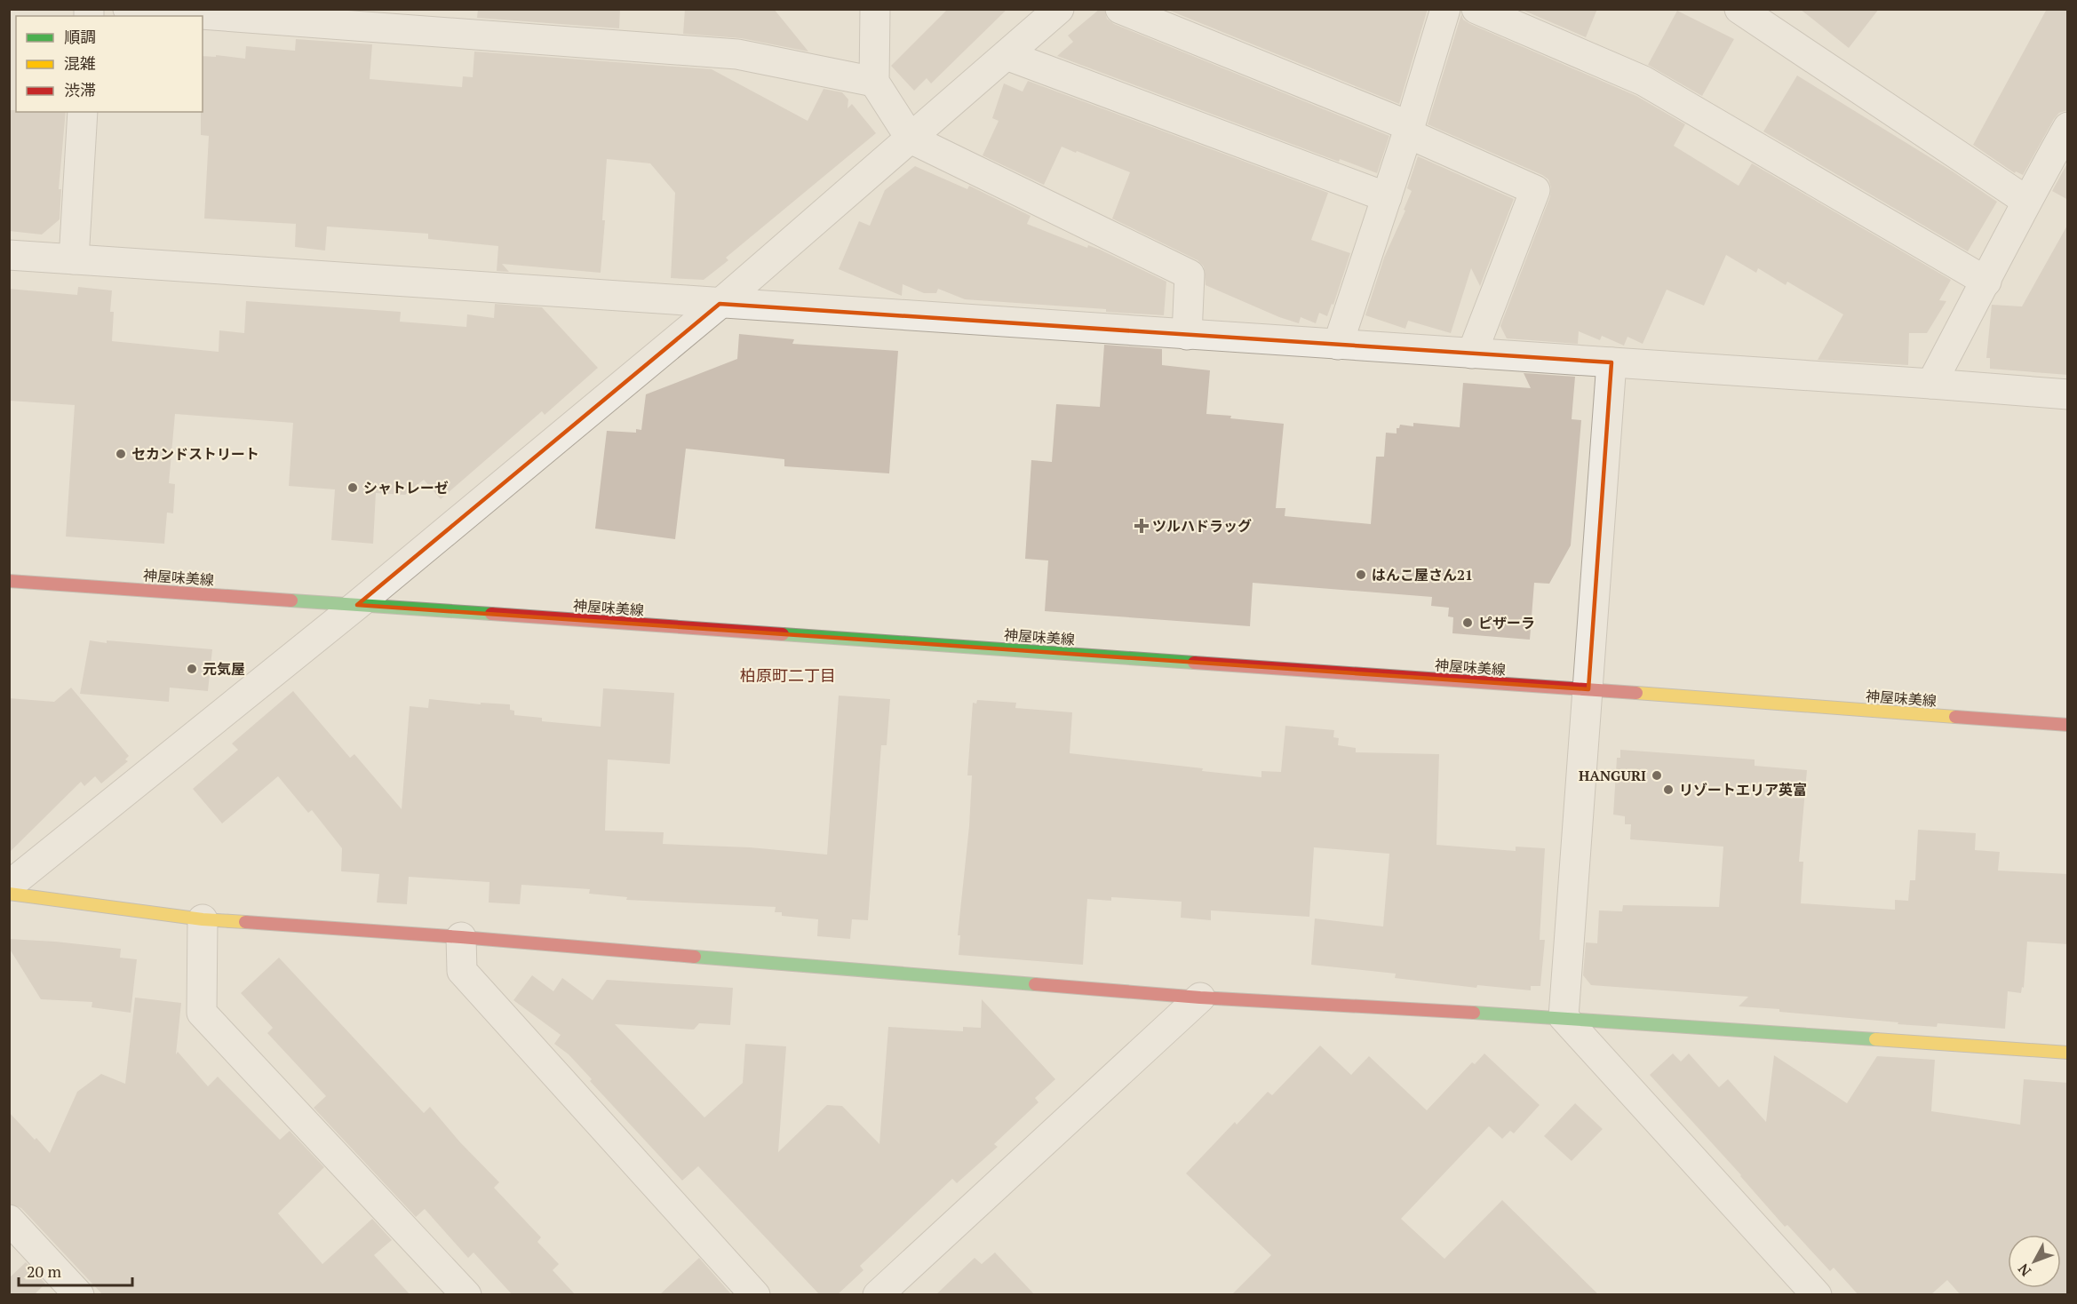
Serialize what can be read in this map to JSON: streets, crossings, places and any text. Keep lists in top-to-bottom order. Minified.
{"streets":{"street":["神屋味美線"]},"districts":["柏原町二丁目"],"places":{"other":["セカンドストリート","シャトレーゼ","はんこ屋さん21","ピザーラ","元気屋","HANGURI","リゾートエリア英富"],"health":["ツルハドラッグ"]},"legend":["順調","混雑","渋滞"],"scale_bar":"20 m","north":"bottom left"}
